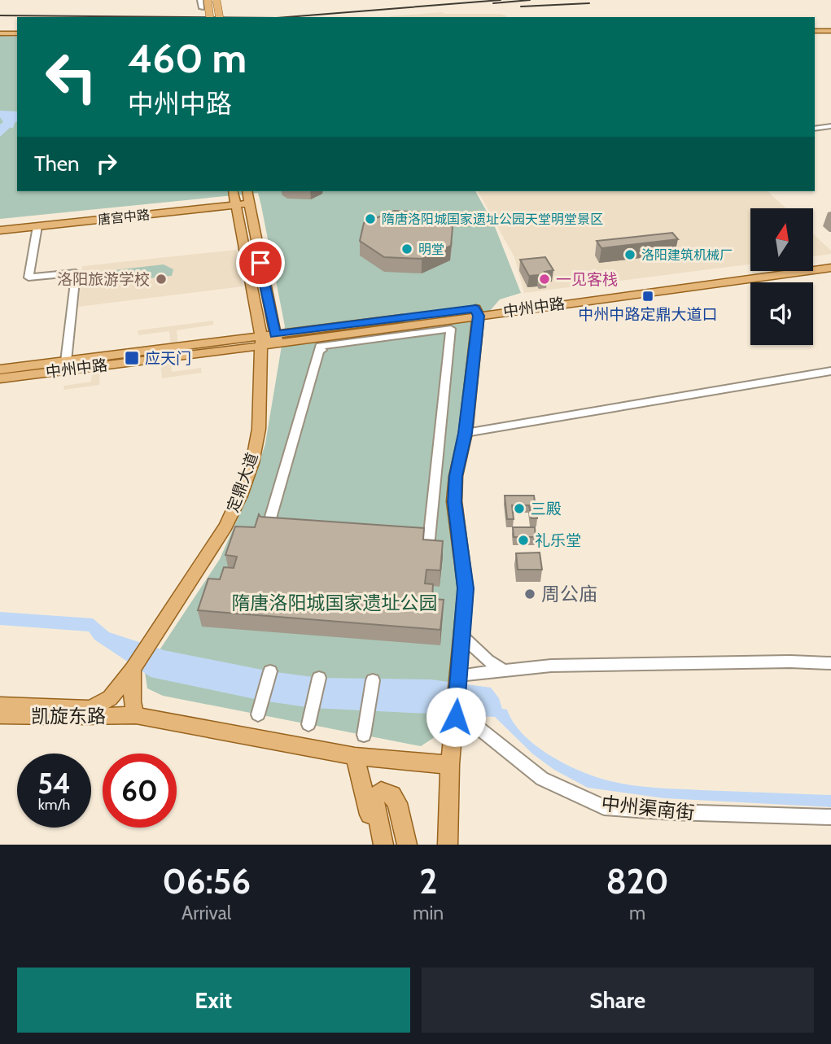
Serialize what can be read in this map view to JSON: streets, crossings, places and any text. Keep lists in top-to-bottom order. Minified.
{"streets":{"main road":["唐宫中路","中州中路","定鼎大道","凯旋东路"],"street":["中州渠南街"]},"crossings":[["唐宫中路","定鼎大道"],["中州中路","定鼎大道"],["定鼎大道","凯旋东路"]],"parks":["隋唐洛阳城国家遗址公园"],"places":{"other":["隋唐洛阳城国家遗址公园天堂明堂景区","明堂","洛阳建筑机械厂","洛阳旅游学校","一见客栈","三殿","礼乐堂","周公庙"],"transit":["中州中路定鼎大道口","应天门"]},"north":"top","page":{"turn":["460 m","中州中路"],"then":"Then","speed":"54 km/h","limit":"60","eta":["06:56","Arrival","2","min","820","m"],"buttons":["Exit","Share"]}}
